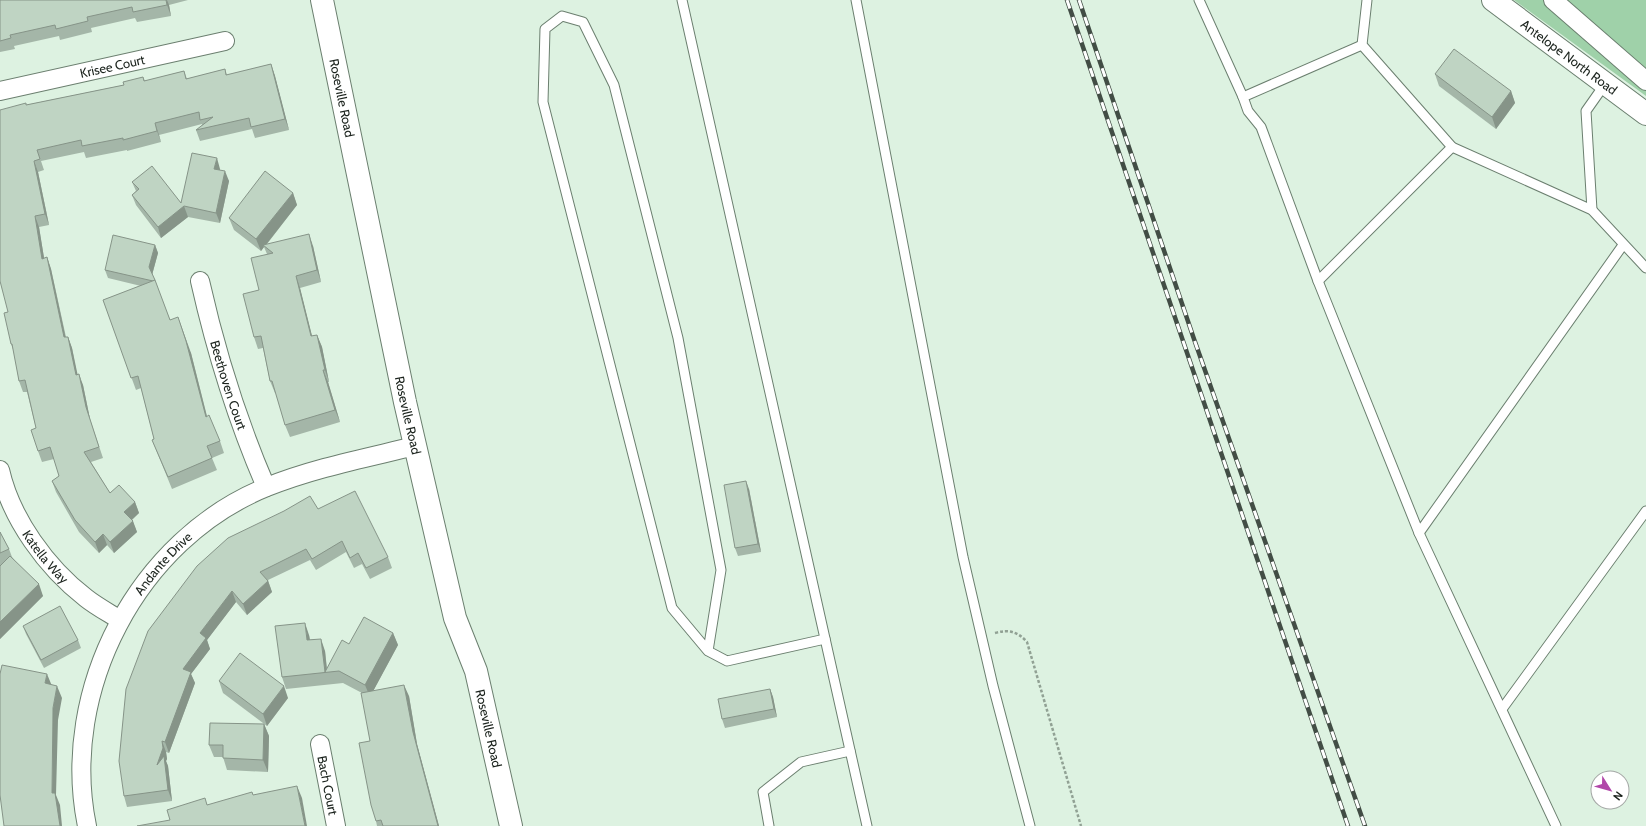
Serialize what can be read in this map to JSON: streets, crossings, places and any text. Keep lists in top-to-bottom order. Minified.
{"streets":{"main road":["Antelope North Road","Roseville Road"],"street":["Krisee Court","Beethoven Court","Katella Way","Andante Drive","Bach Court"]},"crossings":[["Roseville Road","Andante Drive"],["Beethoven Court","Andante Drive"],["Katella Way","Andante Drive"]],"north":"bottom right"}
